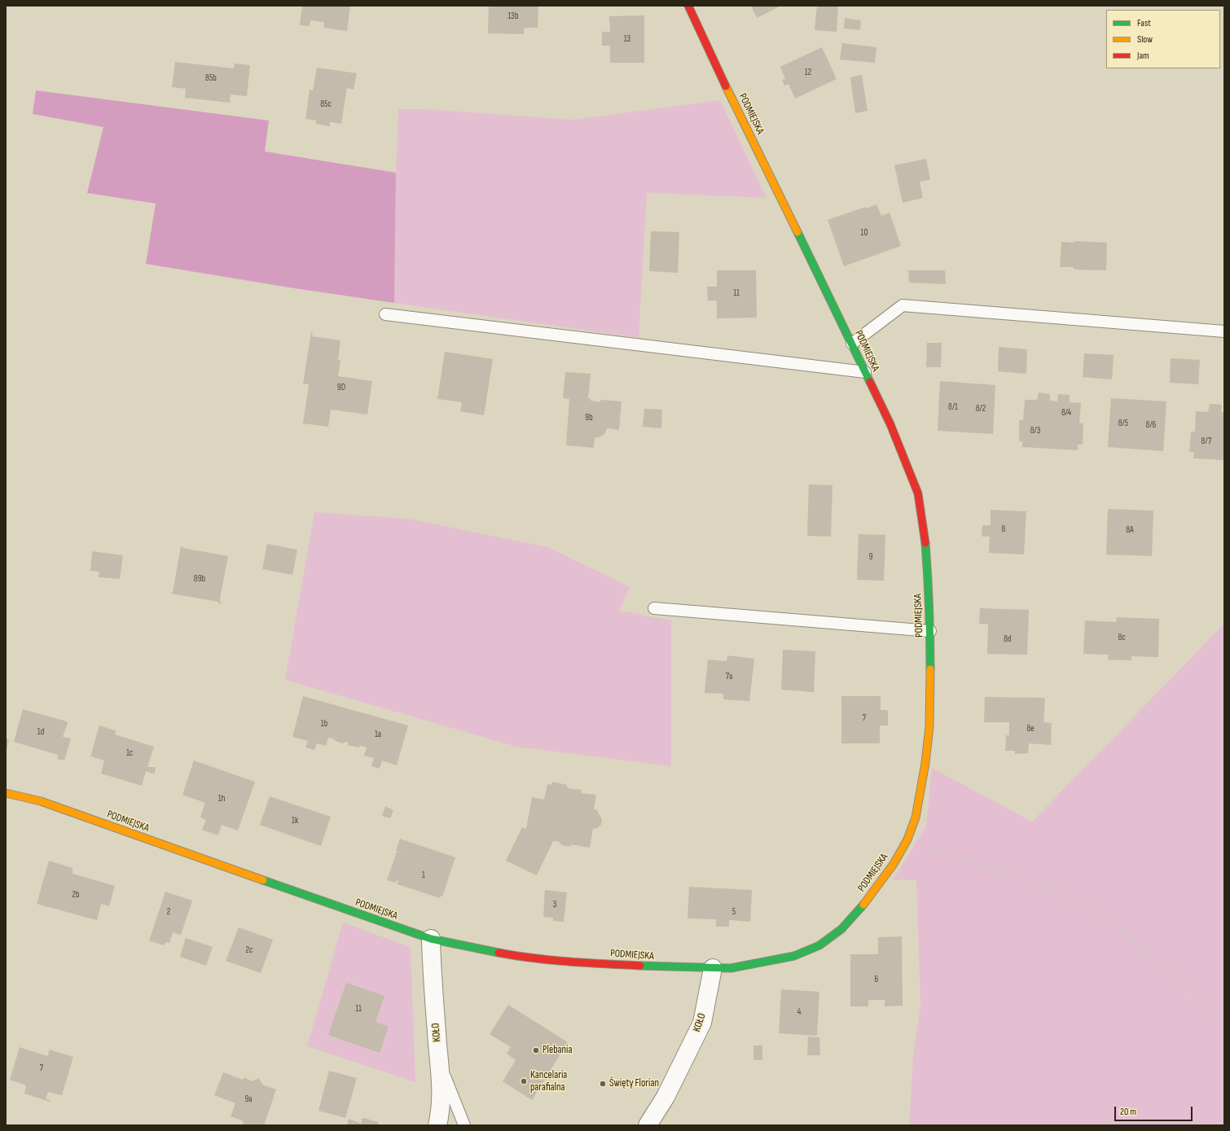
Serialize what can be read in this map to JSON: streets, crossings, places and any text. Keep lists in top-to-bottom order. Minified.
{"streets":{"street":["PODMIEJSKA","KOŁO"]},"crossings":[["PODMIEJSKA","KOŁO"]],"places":["Plebania","Kancelaria parafialna","Święty Florian"],"house_numbers":["13b","13","12","85b","85c","10","11","9D","8/1","8/2","8/4","9b","8/5","8/6","8/3","8/7","8","8A","9","89b","8c","8d","7a","7","1b","8e","1d","1a","1c","1h","1k","1","2b","3","2","5","2c","6","11","4","7","9a"],"legend":["Fast","Slow","Jam"],"scale_bar":"20 m"}
